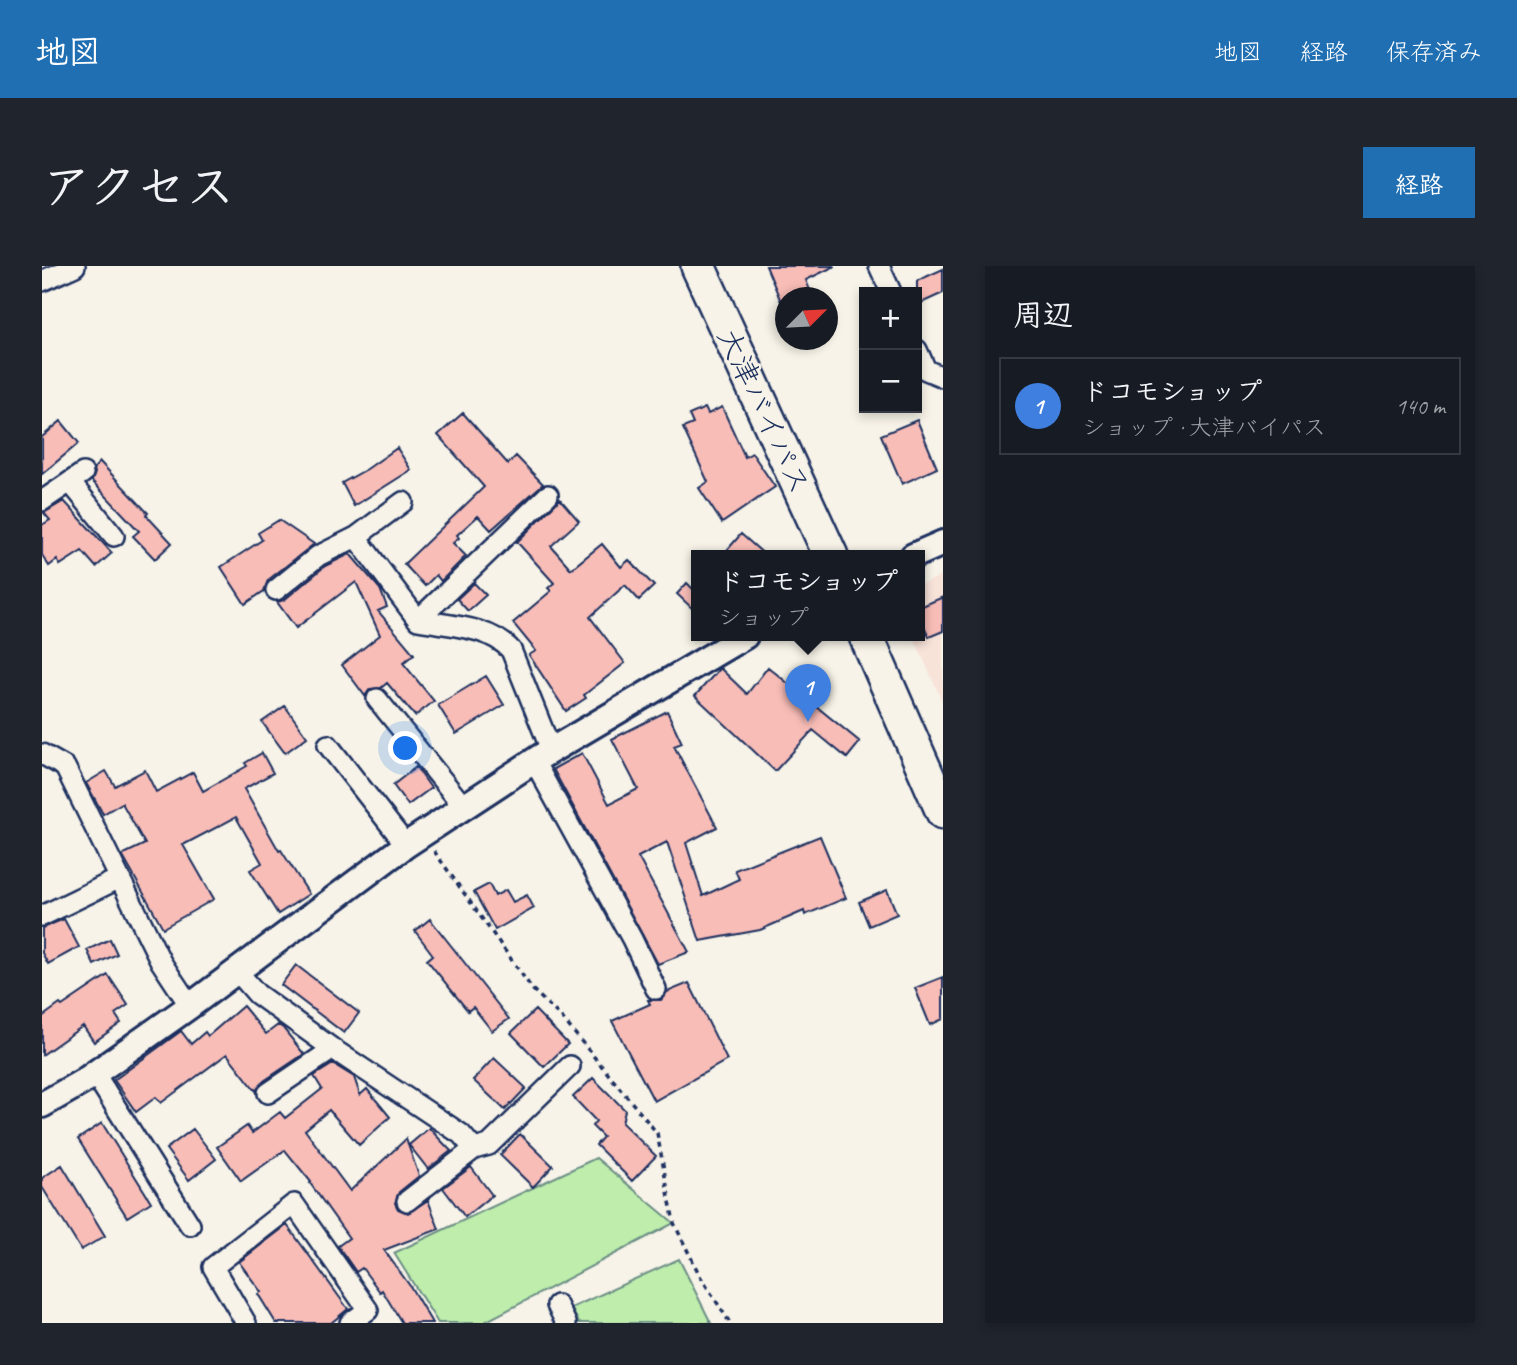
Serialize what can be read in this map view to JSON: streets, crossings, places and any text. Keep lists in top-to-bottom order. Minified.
{"streets":{"highway":["大津バイパス"]},"north":"top right","page":{"header":"地図","nav":["地図","経路","保存済み"],"title":"アクセス","buttons":"経路","heading":"周辺","map_buttons":["+","−"],"list":[{"mark":"1","name":"ドコモショップ","note":"ショップ · 大津バイパス","value":"140 m"}],"popup":["ドコモショップ","ショップ"],"pins":"1"}}
